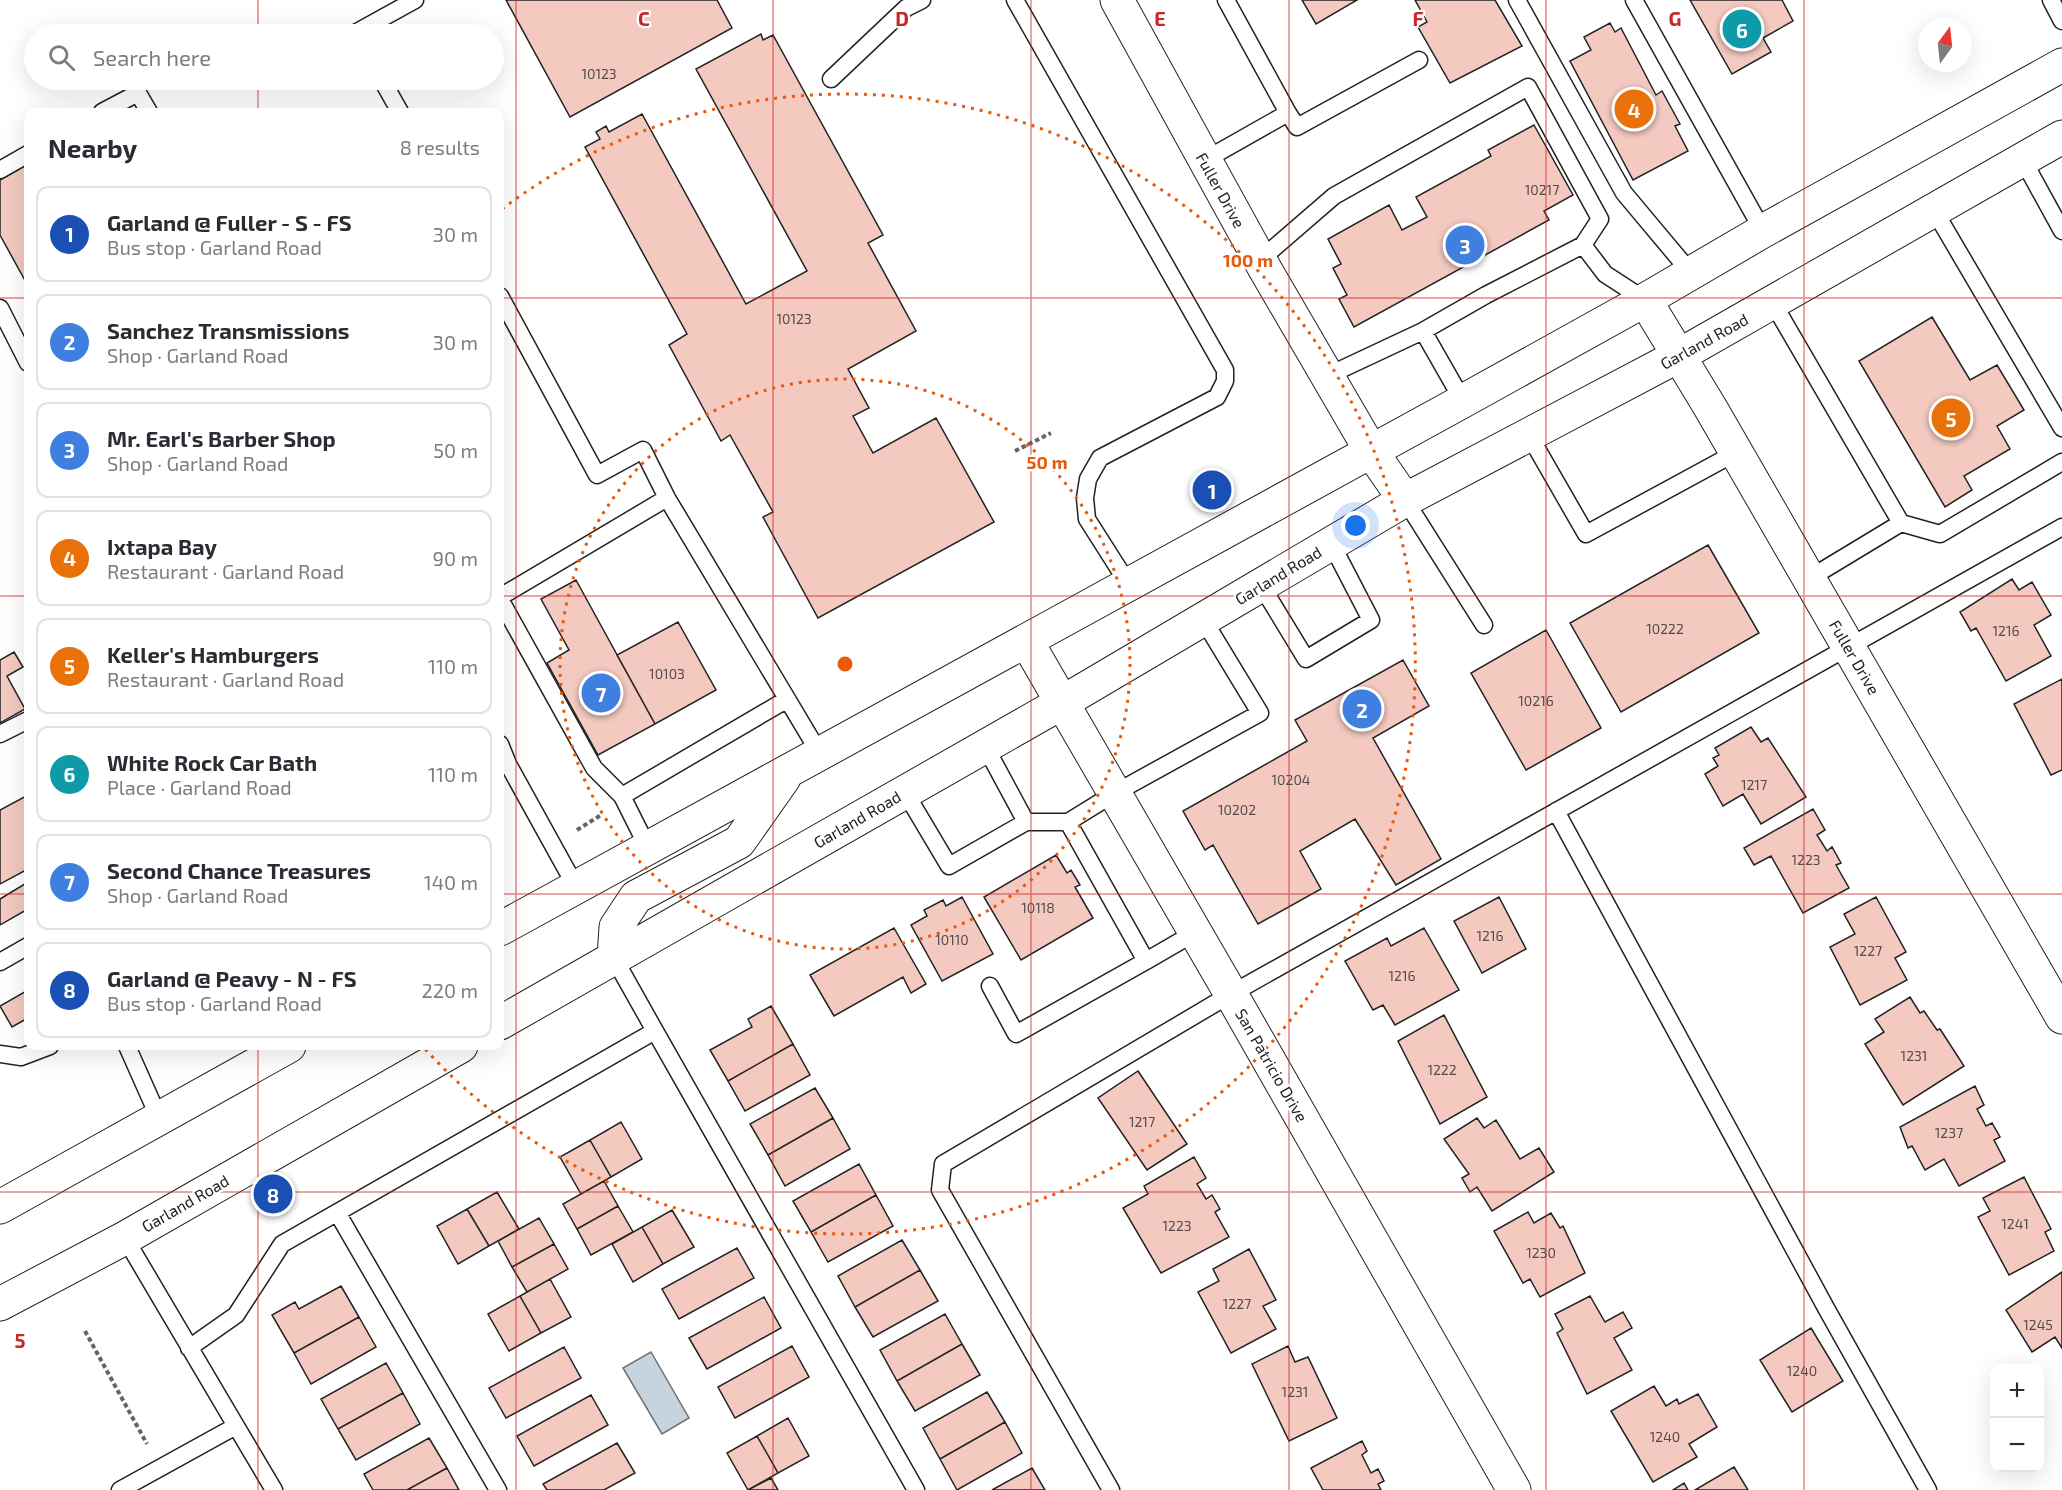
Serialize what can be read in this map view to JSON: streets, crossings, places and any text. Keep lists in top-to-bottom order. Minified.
{"streets":{"main road":["Fuller Drive","Garland Road","San Patricio Drive"]},"crossings":[["Fuller Drive","Garland Road"],["Garland Road","San Patricio Drive"]],"house_numbers":["10123","10217","10123","10222","1216","10103","10216","10204","1217","10202","1223","10118","1216","10110","1227","1216","1231","1222","1217","1237","1241","1223","1230","1227","1245","1240","1231","1240"],"north":"top","page":{"pins":["6","4","3","5","1","7","2","8"],"search":"Search here","heading":["Nearby","8 results"],"list":[{"mark":"1","name":"Garland @ Fuller - S - FS","note":"Bus stop · Garland Road","value":"30 m"},{"mark":"2","name":"Sanchez Transmissions","note":"Shop · Garland Road","value":"30 m"},{"mark":"3","name":"Mr. Earl's Barber Shop","note":"Shop · Garland Road","value":"50 m"},{"mark":"4","name":"Ixtapa Bay","note":"Restaurant · Garland Road","value":"90 m"},{"mark":"5","name":"Keller's Hamburgers","note":"Restaurant · Garland Road","value":"110 m"},{"mark":"6","name":"White Rock Car Bath","note":"Place · Garland Road","value":"110 m"},{"mark":"7","name":"Second Chance Treasures","note":"Shop · Garland Road","value":"140 m"},{"mark":"8","name":"Garland @ Peavy - N - FS","note":"Bus stop · Garland Road","value":"220 m"}],"map_buttons":["+","−"]},"grid":{"columns":["C","D","E","F","G"],"rows":["5"]},"rings":["100 m","50 m"]}
